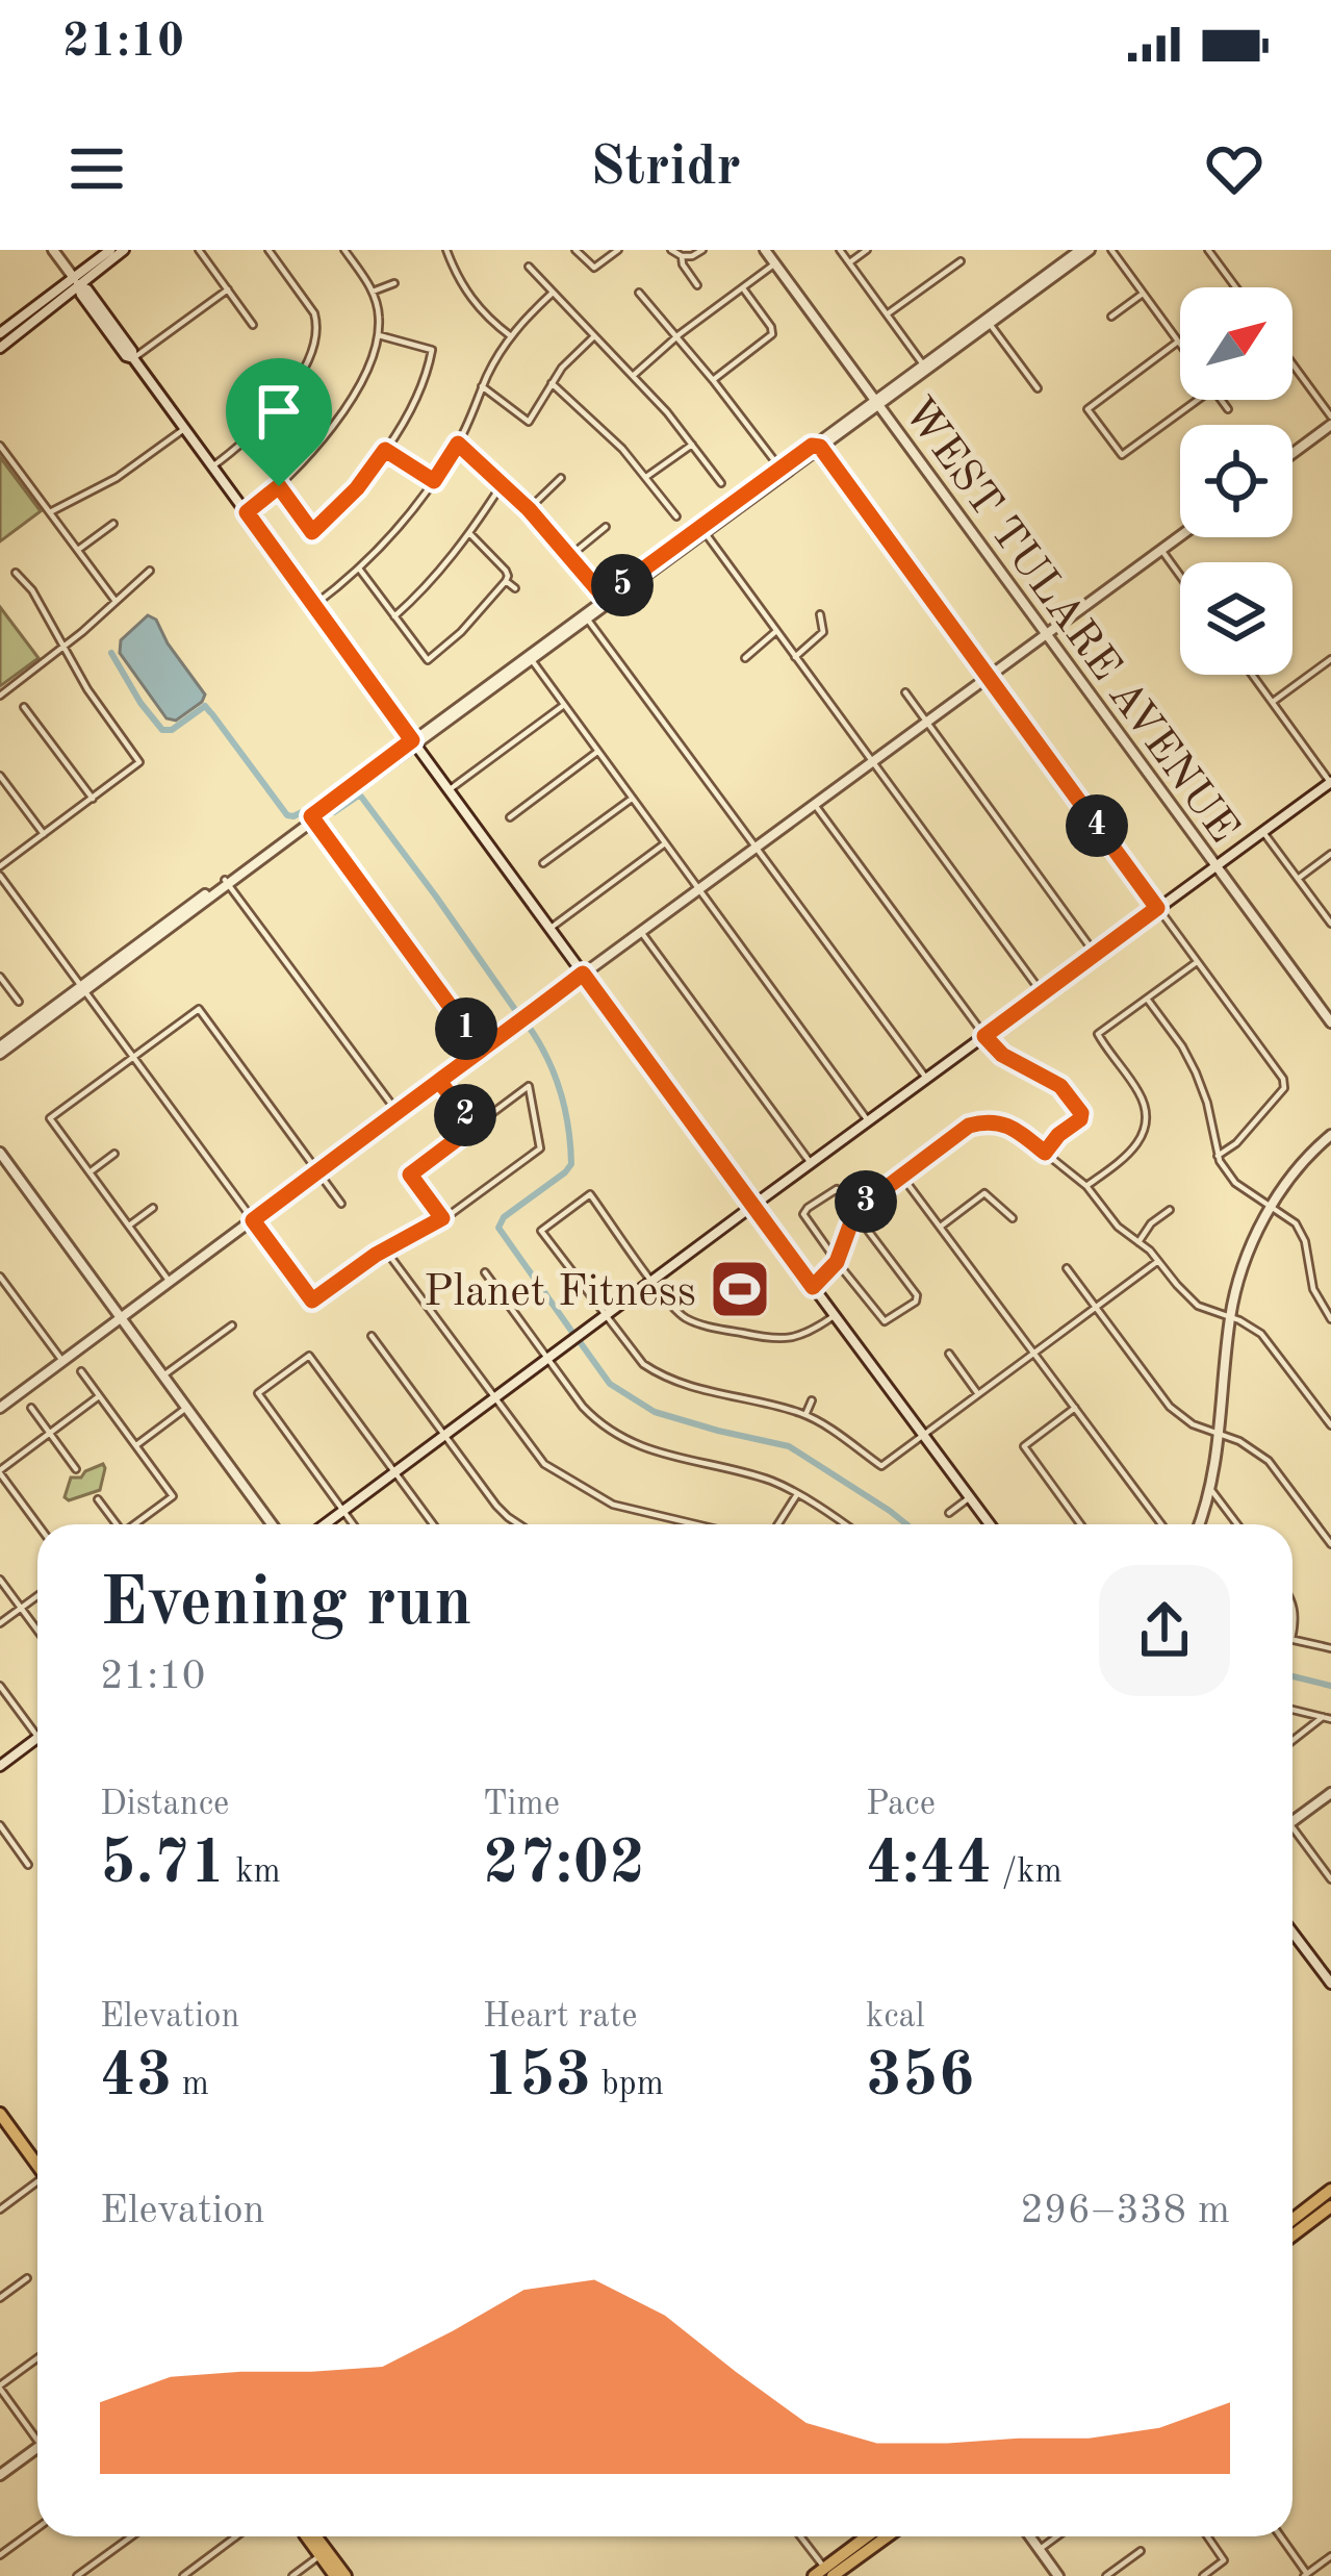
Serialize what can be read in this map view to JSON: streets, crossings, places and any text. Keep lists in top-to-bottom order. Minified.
{"streets":{"street":["WEST TULARE AVENUE"]},"places":{"sports":["Planet Fitness"]},"north":"top right","page":{"status":"21:10","header":"Stridr","pins":["5","4","1","2","3"],"heading":["Evening run","21:10"],"stats":[["Distance","5.71 km"],["Time","27:02"],["Pace","4:44 /km"],["Elevation","43 m"],["Heart rate","153 bpm"],["kcal","356"]],"chart":["Elevation","296–338 m"]}}
